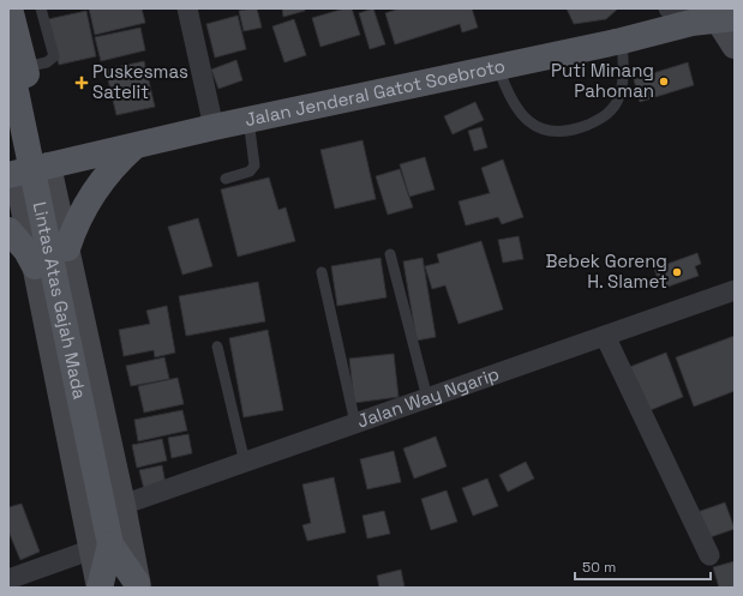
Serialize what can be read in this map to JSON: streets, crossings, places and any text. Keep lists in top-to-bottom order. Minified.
{"streets":{"main road":["Jalan Jenderal Gatot Soebroto","Lintas Atas Gajah Mada"],"street":["Jalan Way Ngarip"]},"places":{"other":["Puti Minang Pahoman","Bebek Goreng H. Slamet"],"health":["Puskesmas Satelit"]},"scale_bar":"50 m"}
